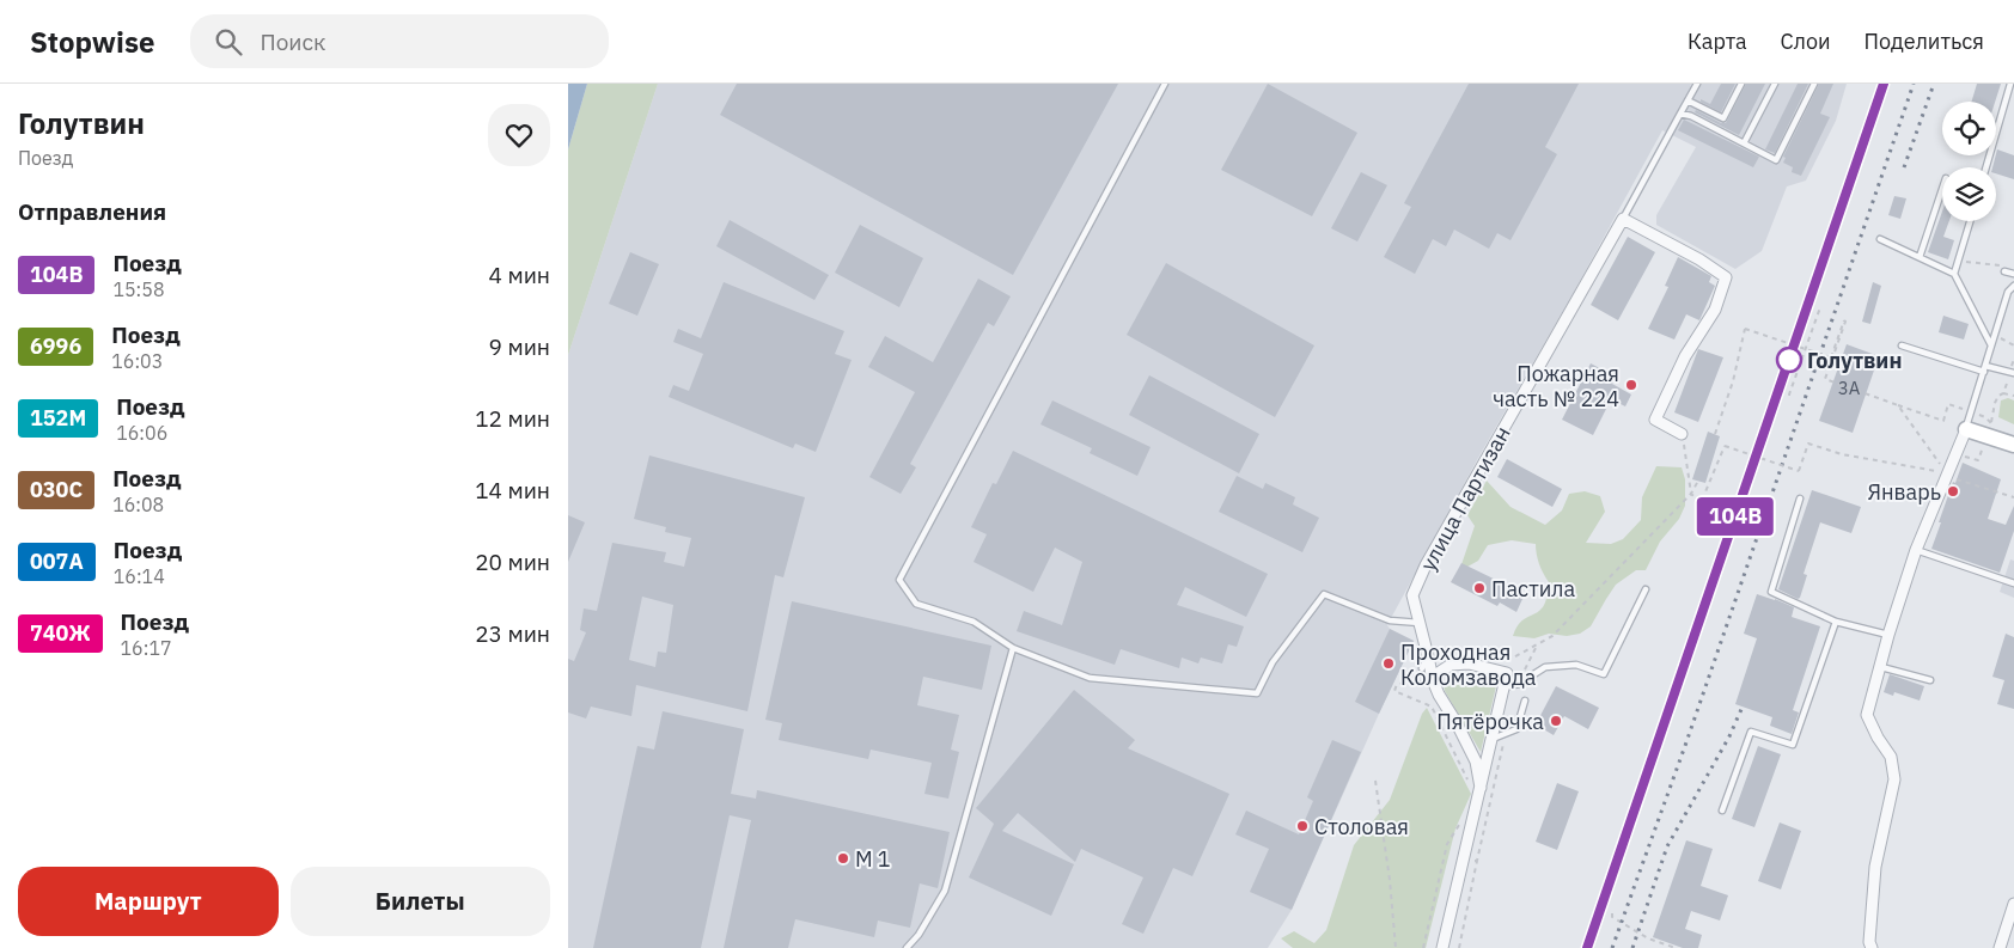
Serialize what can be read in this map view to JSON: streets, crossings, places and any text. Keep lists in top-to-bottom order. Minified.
{"streets":{"street":["улица Партизан"]},"places":["Голутвин","Пожарная часть № 224","Январь","Пастила","Проходная Коломзавода","Пятёрочка","Столовая","M 1"],"house_numbers":["3А"],"page":{"header":"Stopwise","search":"Поиск","nav":["Карта","Слои","Поделиться"],"heading":[["Голутвин","Поезд"],"Отправления"],"on_map":"104В","list":[{"mark":"104В","name":"Поезд","note":"15:58","value":"4 мин"},{"mark":"6996","name":"Поезд","note":"16:03","value":"9 мин"},{"mark":"152М","name":"Поезд","note":"16:06","value":"12 мин"},{"mark":"030C","name":"Поезд","note":"16:08","value":"14 мин"},{"mark":"007А","name":"Поезд","note":"16:14","value":"20 мин"},{"mark":"740Ж","name":"Поезд","note":"16:17","value":"23 мин"}],"buttons":["Маршрут","Билеты"]}}
